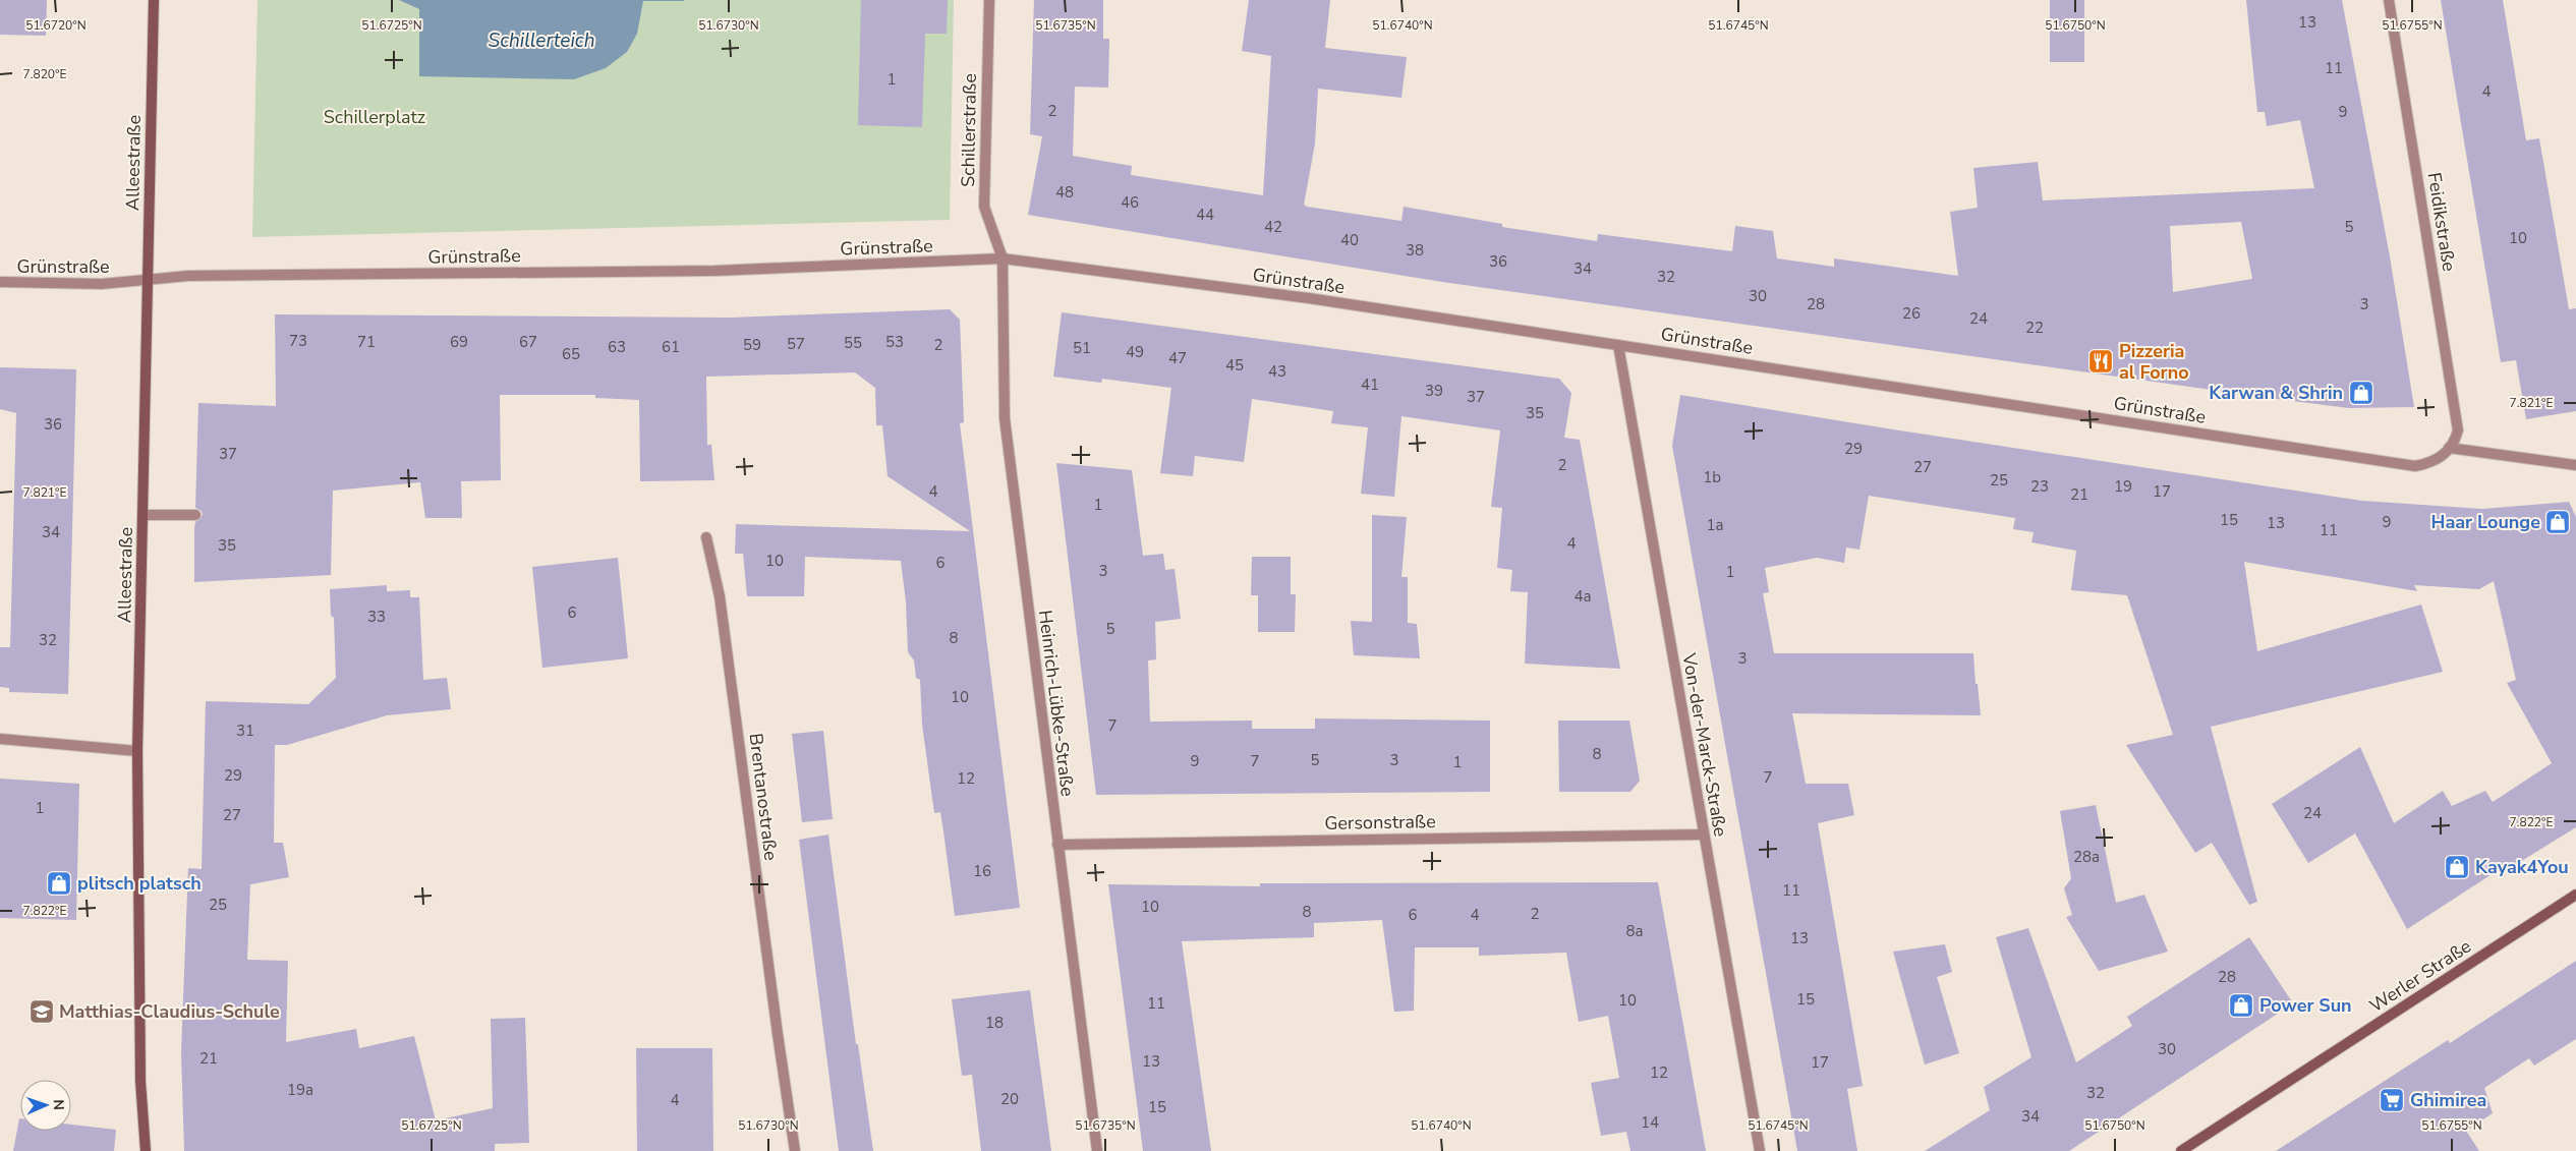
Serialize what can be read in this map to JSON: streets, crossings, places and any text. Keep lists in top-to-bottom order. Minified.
{"streets":{"main road":["Alleestraße","Werler Straße"],"street":["Schillerstraße","Feidikstraße","Grünstraße","Heinrich-Lübke-Straße","Von-der-Marck-Straße","Brentanostraße","Gersonstraße"]},"crossings":[["Schillerstraße","Grünstraße"],["Schillerstraße","Heinrich-Lübke-Straße"],["Alleestraße","Grünstraße"],["Feidikstraße","Grünstraße"],["Grünstraße","Heinrich-Lübke-Straße"],["Grünstraße","Von-der-Marck-Straße"],["Heinrich-Lübke-Straße","Gersonstraße"],["Von-der-Marck-Straße","Gersonstraße"]],"water":["Schillerteich"],"parks":["Schillerplatz"],"places":{"restaurant":["Pizzeria al Forno"],"shop":["Karwan & Shrin","Haar Lounge","Kayak4You","plitsch platsch","Power Sun"],"school or university":["Matthias-Claudius-Schule"],"supermarket":["Ghimirea"]},"house_numbers":["13","11","1","4","2","9","48","46","44","42","5","10","40","38","36","34","32","30","28","3","26","24","22","73","71","69","67","53","55","57","59","2","63","61","51","49","65","47","45","43","41","39","37","35","36","29","37","2","27","1b","25","23","19","4","17","21","1","15","9","13","1a","11","34","4","35","10","6","3","1","4a","6","33","5","8","32","3","10","7","31","8","5","3","9","7","1","29","7","12","1","24","27","28a","16","11","25","10","8","2","6","4","8a","13","28","15","10","11","18","30","21","13","17","12","19a","32","20","4","15","34","14"],"north":"right","coordinates":["51.6720°N","51.6725°N","51.6730°N","51.6735°N","51.6740°N","51.6745°N","51.6750°N","51.6755°N","7.820°E","7.821°E","7.822°E"]}
